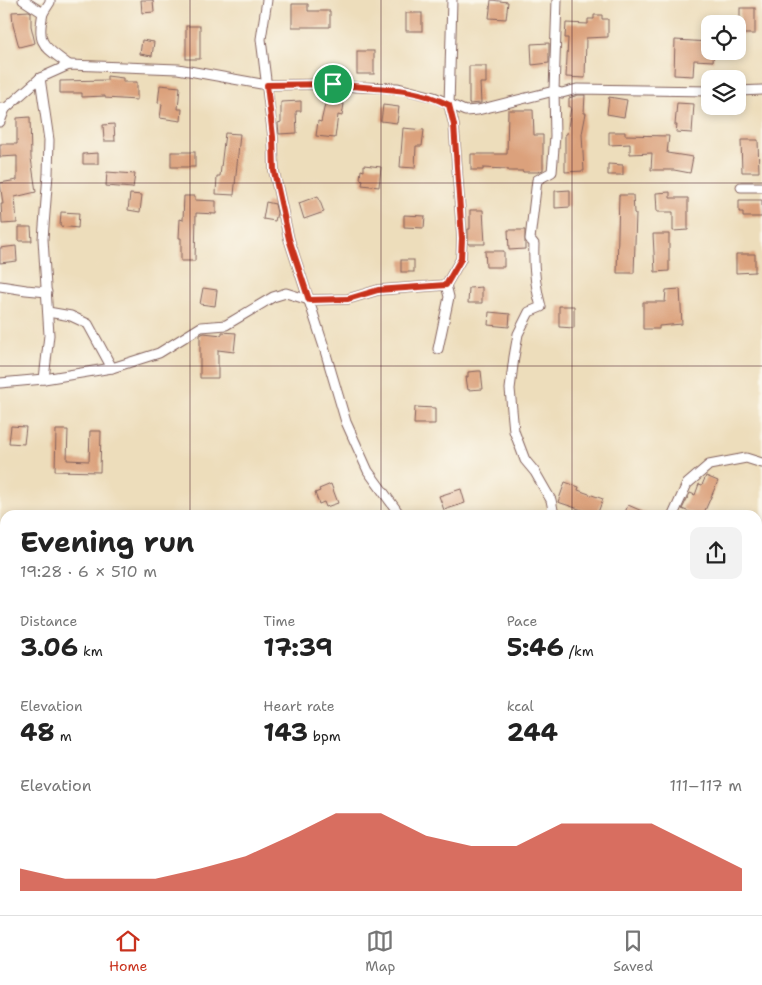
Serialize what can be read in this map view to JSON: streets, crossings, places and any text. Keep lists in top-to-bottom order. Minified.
{"page":{"heading":["Evening run","19:28 · 6 × 510 m"],"stats":[["Distance","3.06 km"],["Time","17:39"],["Pace","5:46 /km"],["Elevation","48 m"],["Heart rate","143 bpm"],["kcal","244"]],"chart":["Elevation","111–117 m"],"tabs":["Home","Map","Saved"]}}
